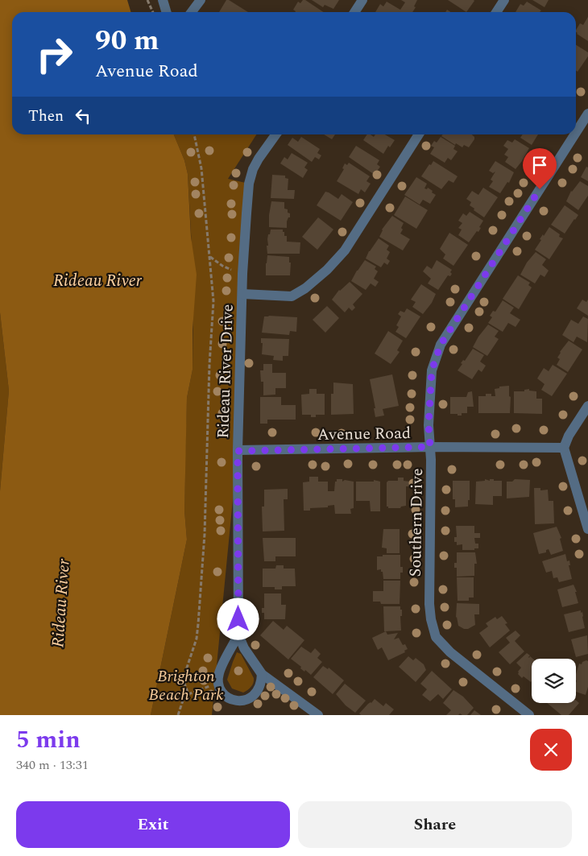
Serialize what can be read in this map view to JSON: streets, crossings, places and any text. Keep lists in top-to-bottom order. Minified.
{"streets":{"street":["Rideau River Drive","Avenue Road","Southern Drive"]},"crossings":[["Rideau River Drive","Avenue Road"],["Avenue Road","Southern Drive"]],"water":["Rideau River"],"parks":["Brighton Beach Park"],"page":{"turn":["90 m","Avenue Road"],"then":"Then","heading":["5 min","340 m · 13:31"],"buttons":["Exit","Share"]}}
